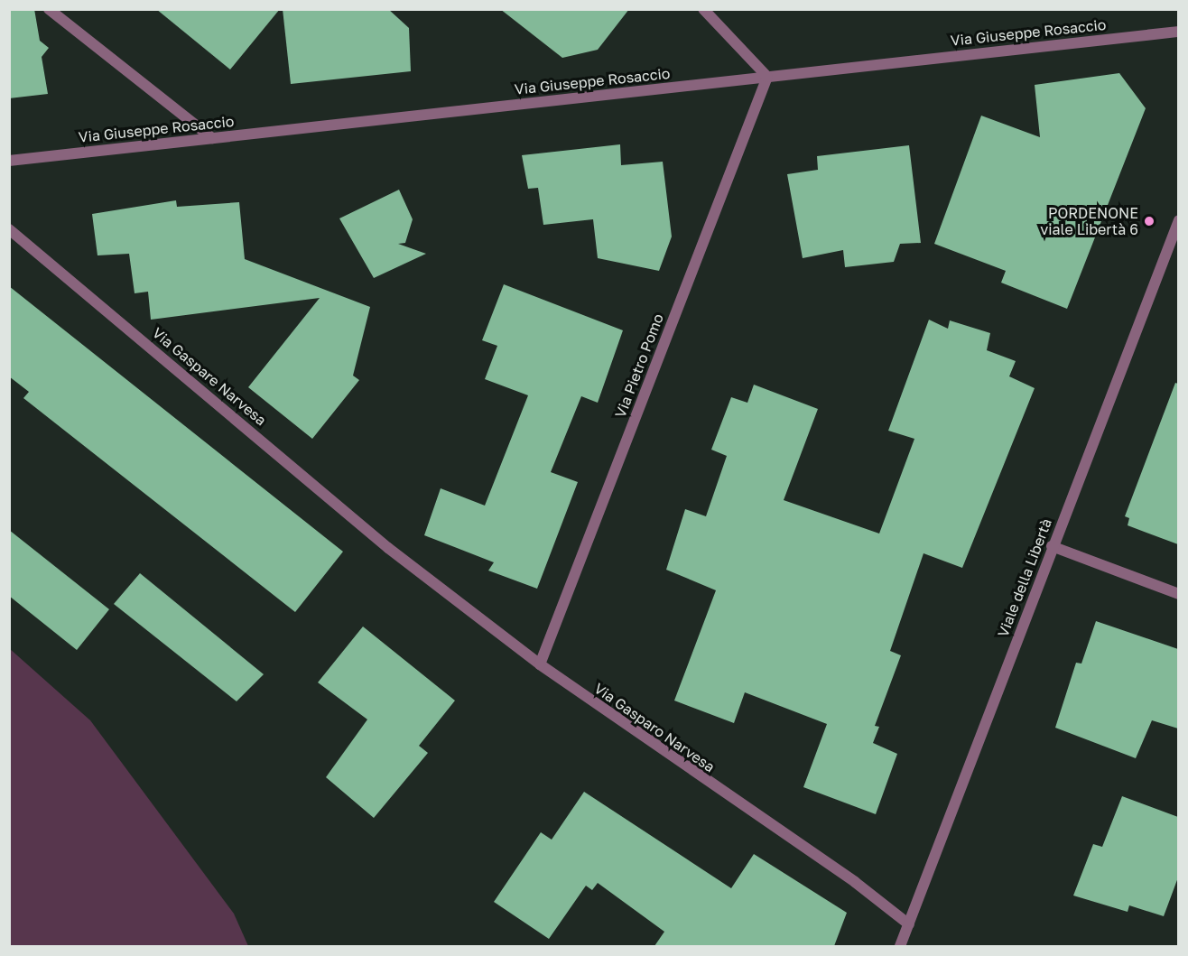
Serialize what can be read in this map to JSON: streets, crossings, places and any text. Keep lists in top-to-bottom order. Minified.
{"streets":{"street":["Via Giuseppe Rosaccio","Via Pietro Pomo","Via Gaspare Narvesa","Viale della Libertà","Via Gasparo Narvesa"]},"crossings":[["Via Giuseppe Rosaccio","Via Pietro Pomo"],["Via Pietro Pomo","Via Gasparo Narvesa"],["Via Gaspare Narvesa","Via Gasparo Narvesa"],["Viale della Libertà","Via Gasparo Narvesa"]],"places":["PORDENONE viale Libertà 6"]}
